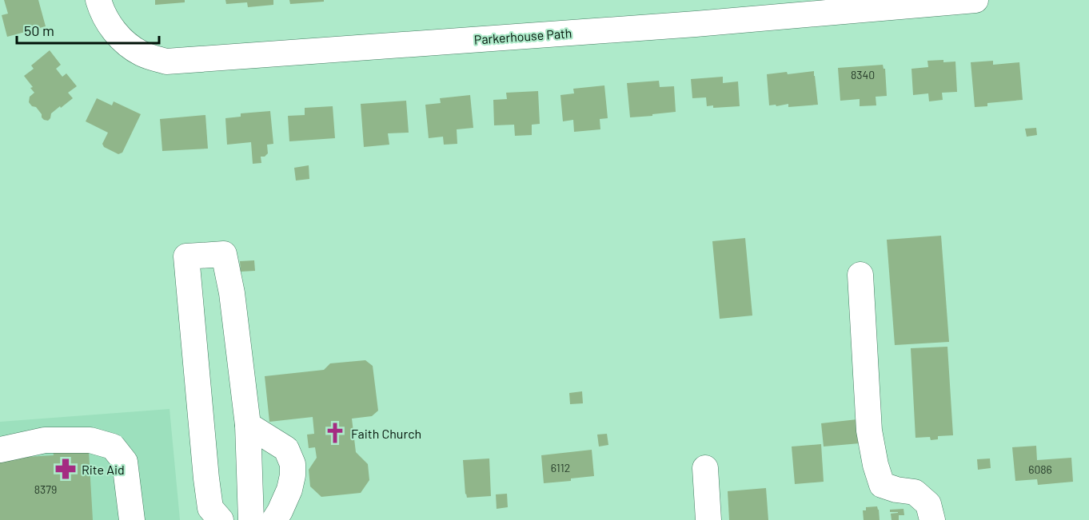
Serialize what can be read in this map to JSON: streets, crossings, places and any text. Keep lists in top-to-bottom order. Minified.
{"streets":{"street":["Parkerhouse Path"]},"places":{"church":["Faith Church"],"pharmacy":["Rite Aid"]},"house_numbers":["8340","6112","6086","8379"],"scale_bar":"50 m"}
